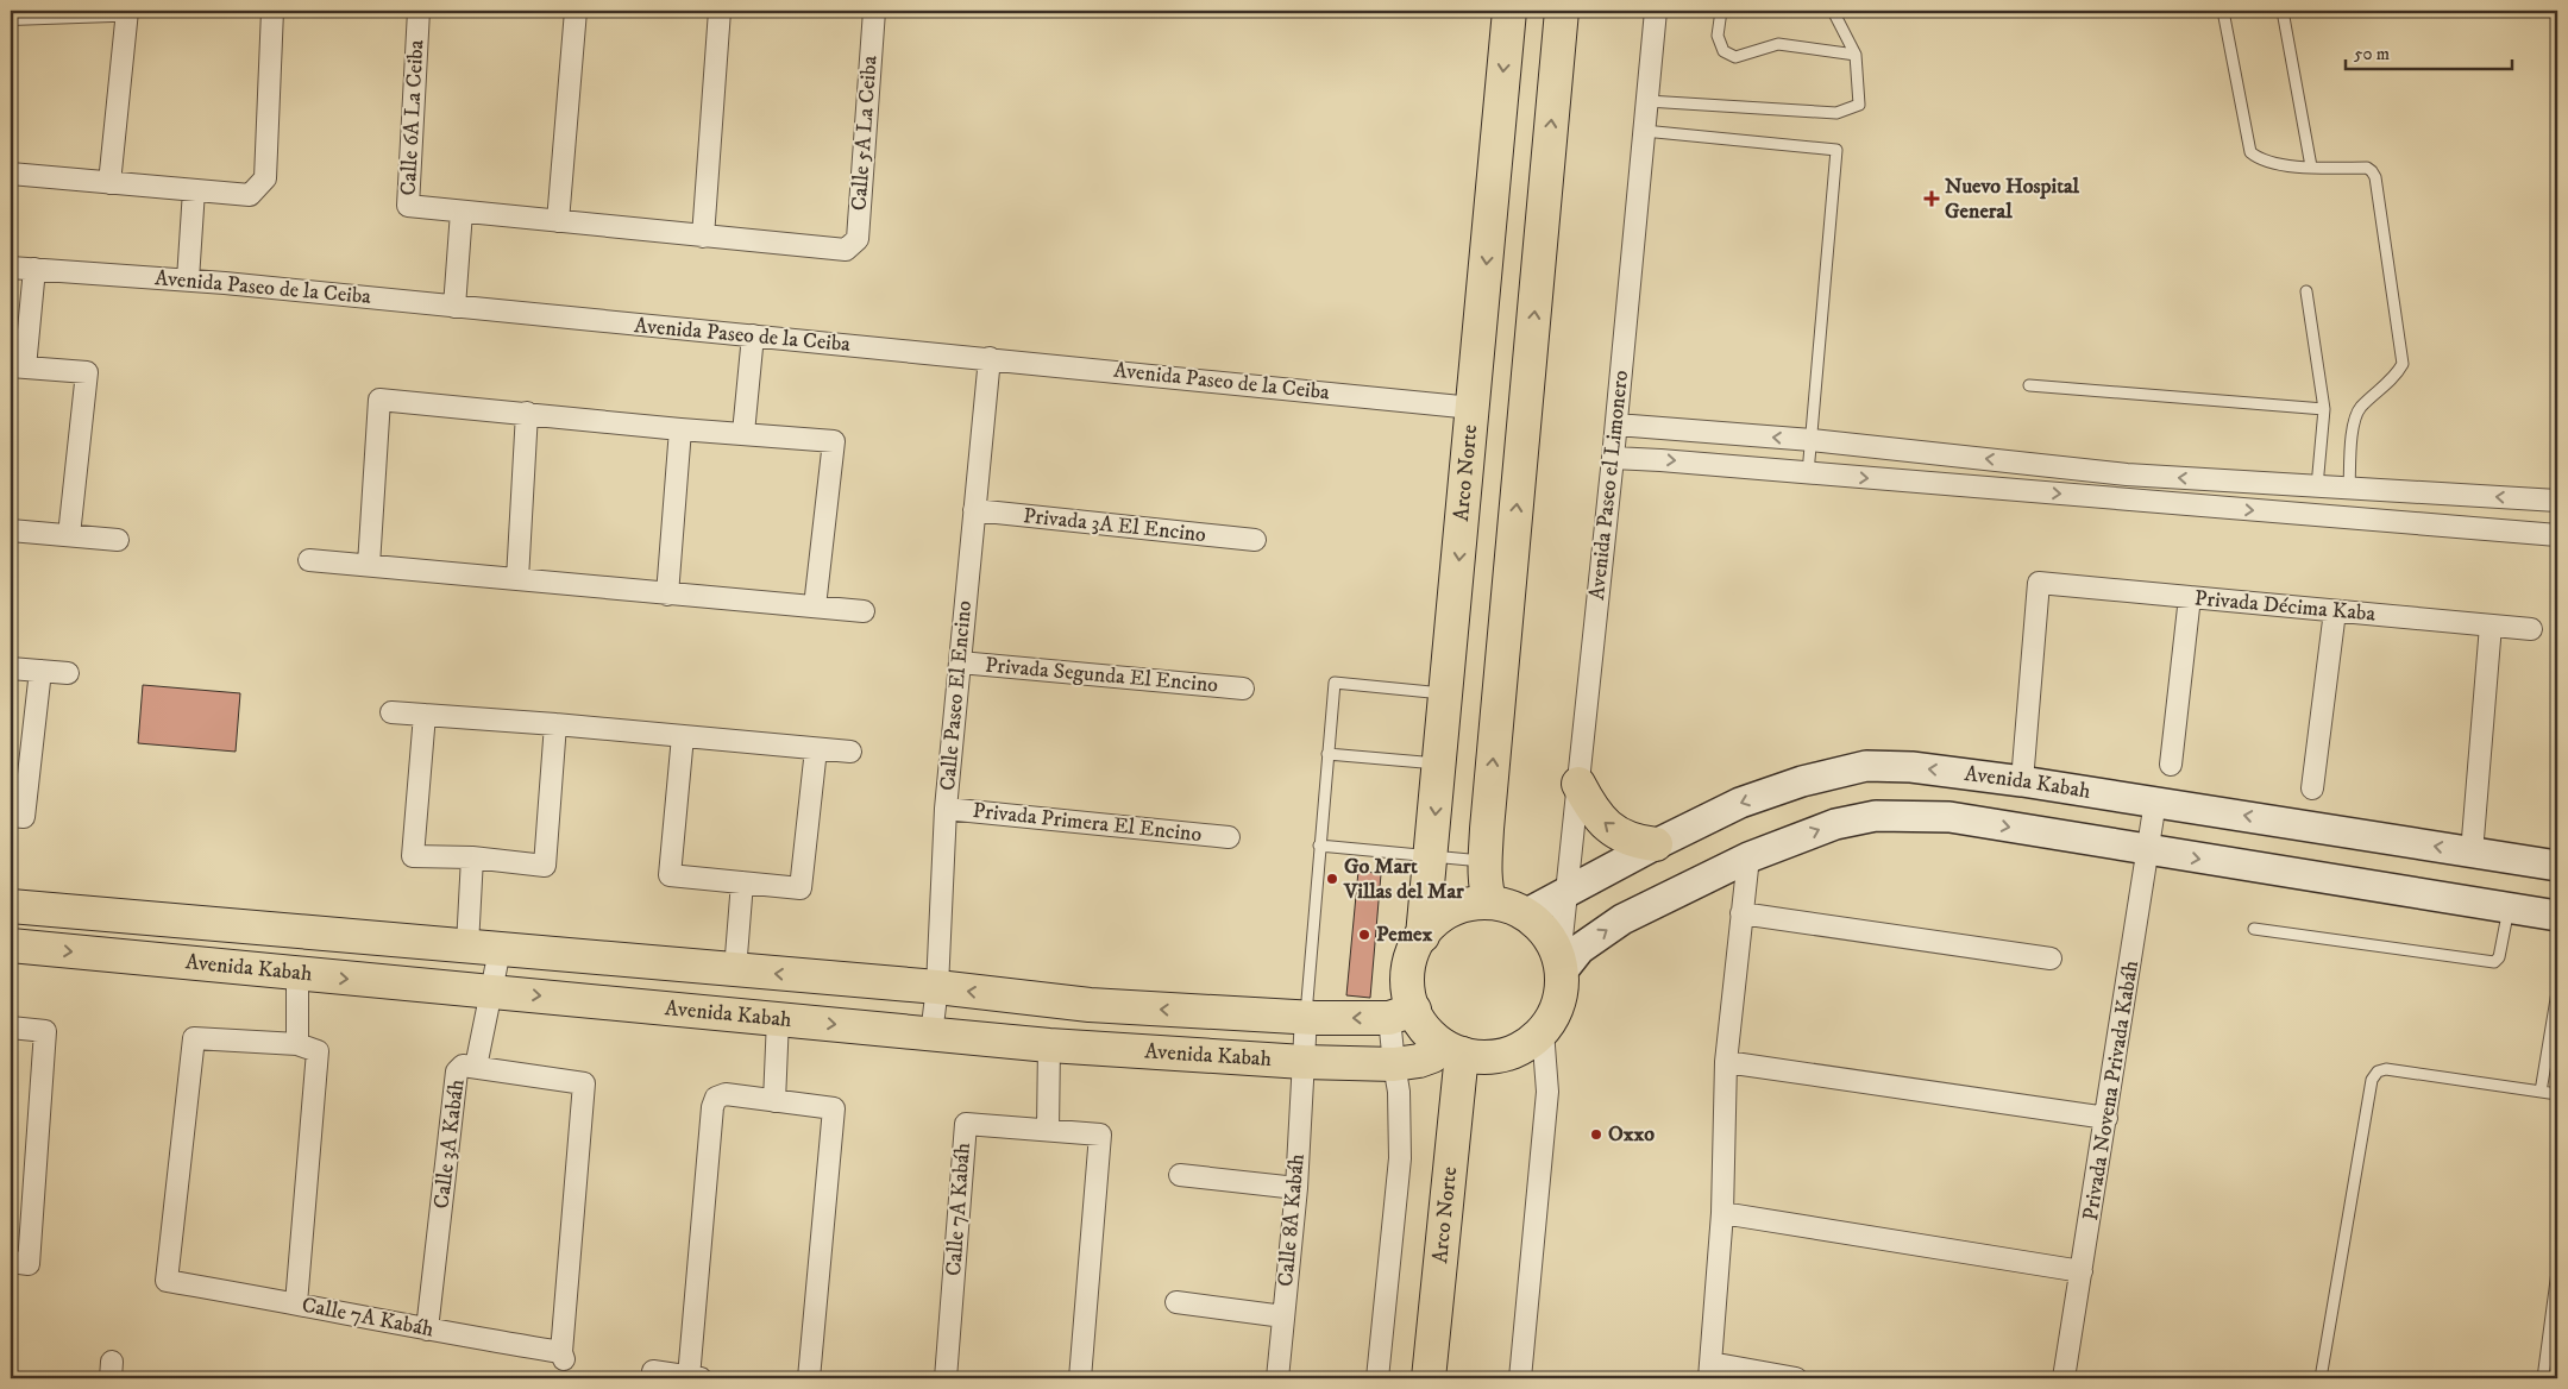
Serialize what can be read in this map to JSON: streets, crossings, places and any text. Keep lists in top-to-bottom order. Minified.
{"streets":{"main road":["Arco Norte","Avenida Kabah"],"street":["Calle 6A La Ceiba","Calle 5A La Ceiba","Avenida Paseo de la Ceiba","Avenida Paseo el Limonero","Privada 3A El Encino","Privada Décima Kaba","Privada Segunda El Encino","Calle Paseo El Encino","Privada Primera El Encino","Privada Novena Privada Kabáh","Calle 3A Kabáh","Calle 7A Kabáh","Calle 8A Kabáh"]},"crossings":[["Calle 6A La Ceiba","Calle 5A La Ceiba"],["Avenida Paseo de la Ceiba","Arco Norte"],["Avenida Paseo de la Ceiba","Calle Paseo El Encino"],["Arco Norte","Avenida Paseo el Limonero"],["Arco Norte","Avenida Kabah"],["Avenida Paseo el Limonero","Avenida Kabah"],["Privada 3A El Encino","Calle Paseo El Encino"],["Privada Décima Kaba","Avenida Kabah"],["Privada Segunda El Encino","Calle Paseo El Encino"],["Calle Paseo El Encino","Avenida Kabah"],["Calle Paseo El Encino","Privada Primera El Encino"],["Avenida Kabah","Privada Novena Privada Kabáh"],["Avenida Kabah","Calle 8A Kabáh"],["Calle 3A Kabáh","Calle 7A Kabáh"]],"places":{"health":["Nuevo Hospital General"],"other":["Go Mart Villas del Mar","Pemex","Oxxo"]},"scale_bar":"50 m"}
